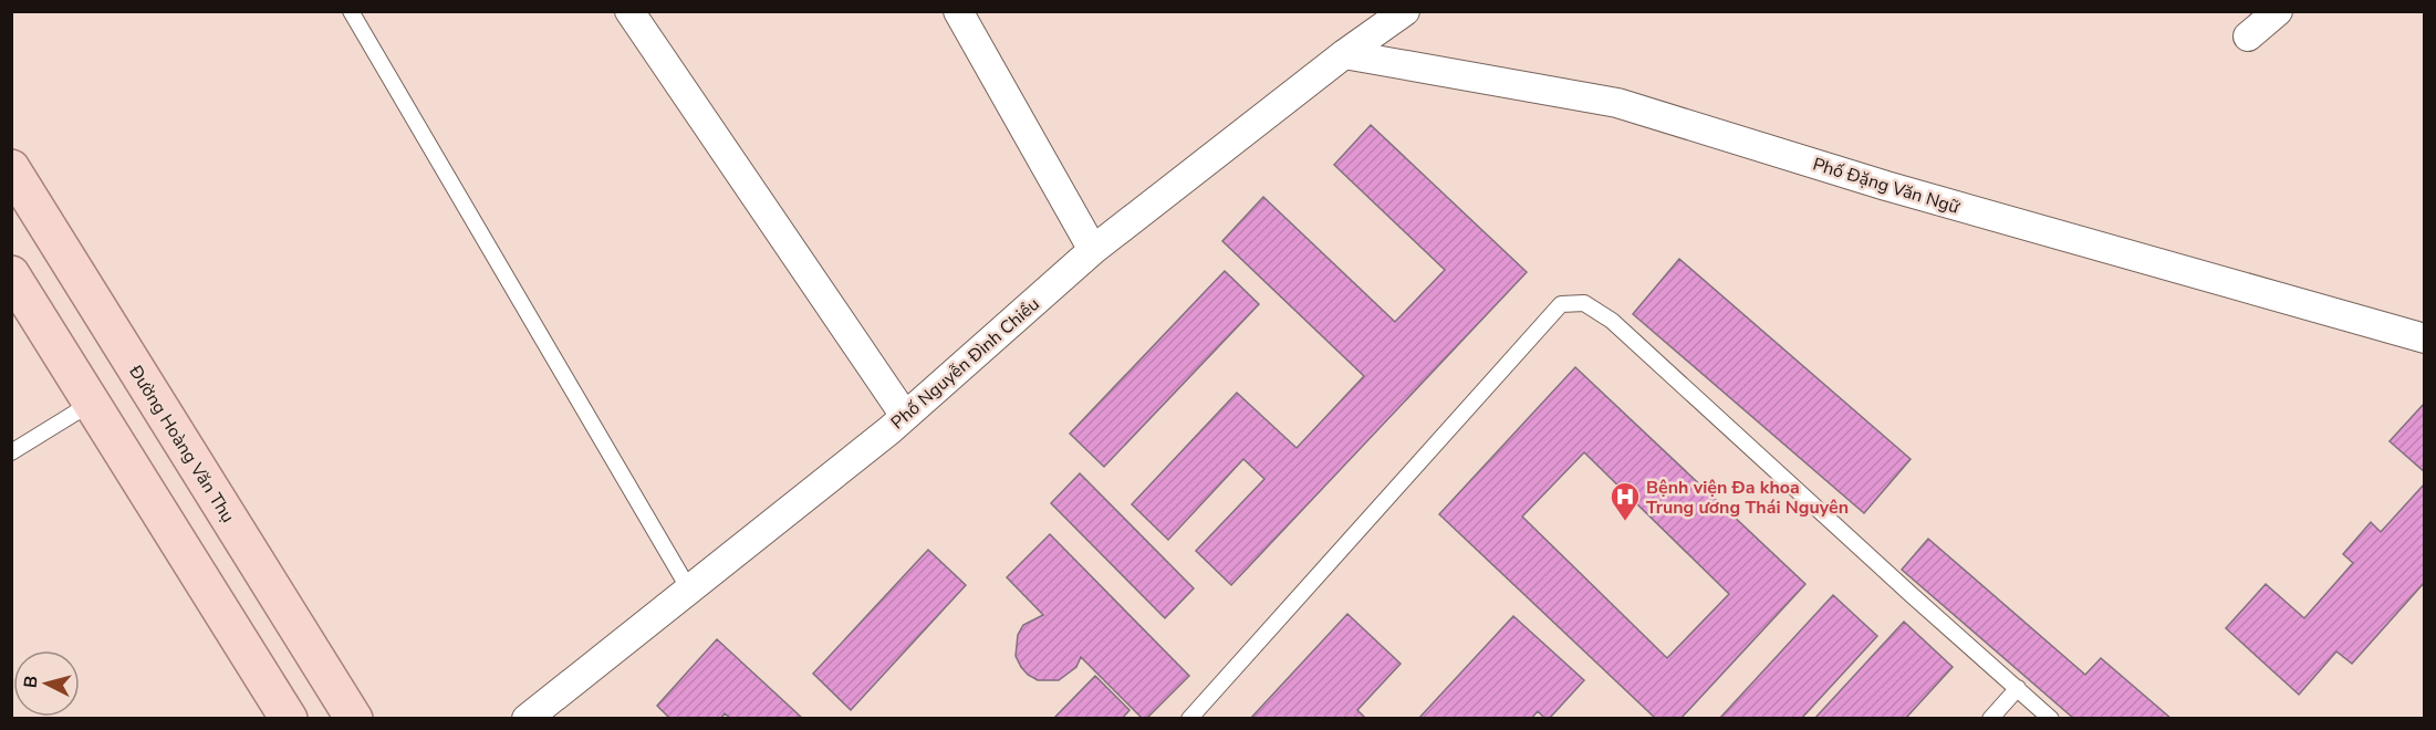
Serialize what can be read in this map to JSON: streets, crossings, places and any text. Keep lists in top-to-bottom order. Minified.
{"streets":{"main road":["Đường Hoàng Văn Thụ"],"street":["Phố Đặng Văn Ngữ","Phố Nguyễn Đình Chiểu"]},"crossings":[["Phố Đặng Văn Ngữ","Phố Nguyễn Đình Chiểu"]],"places":{"hospital":["Bệnh viện Đa khoa Trung ương Thái Nguyên"]},"north":"left"}
